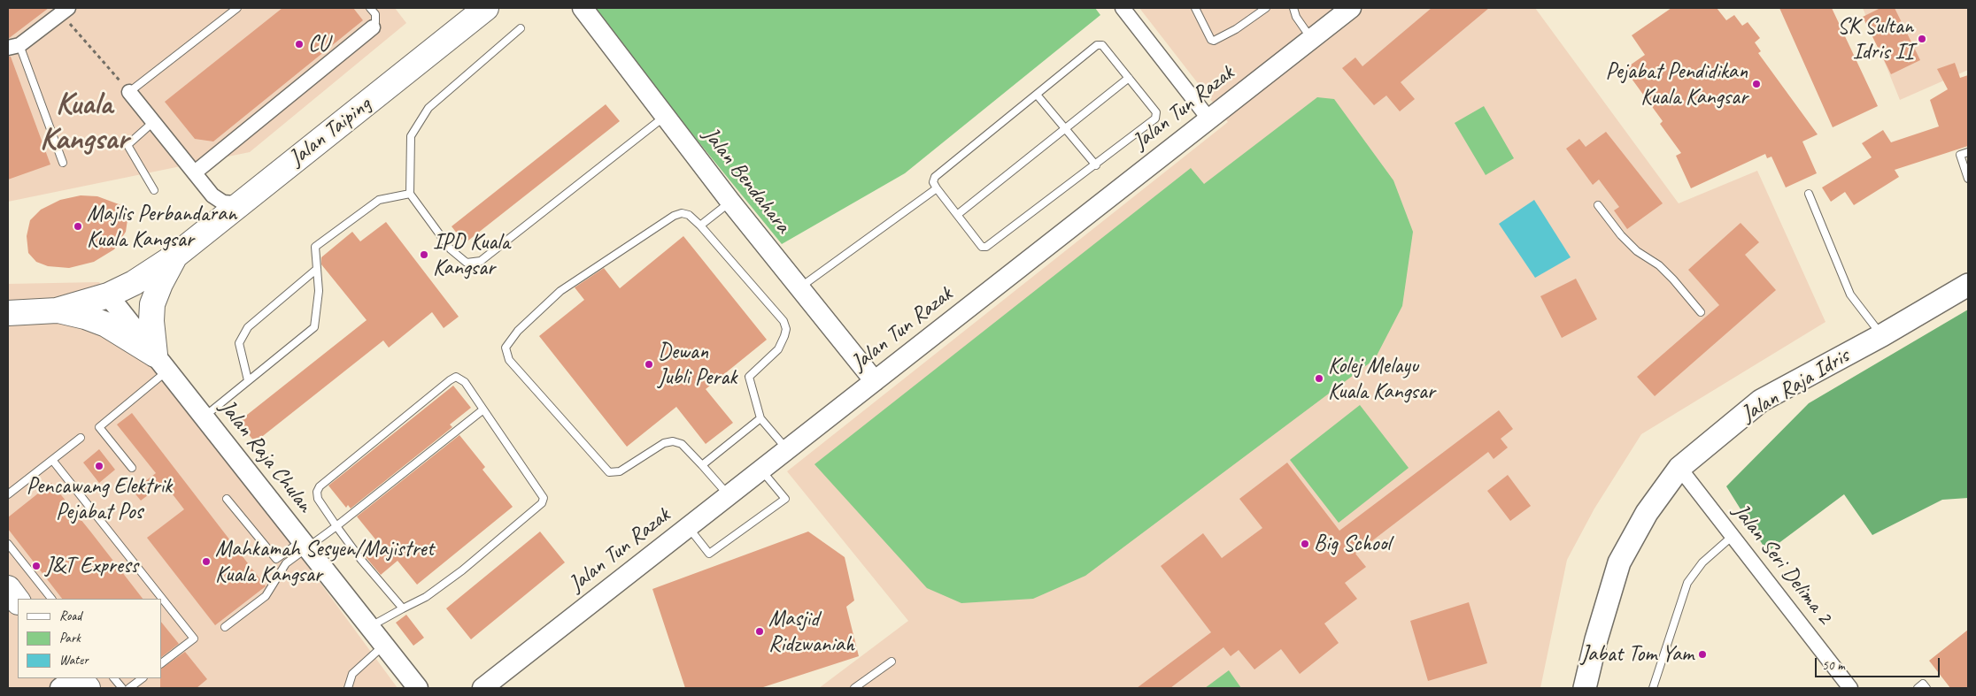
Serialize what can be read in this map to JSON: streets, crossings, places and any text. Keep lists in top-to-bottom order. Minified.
{"streets":{"highway":["Jalan Taiping"],"main road":["Jalan Raja Idris"],"street":["Jalan Tun Razak","Jalan Bendahara","Jalan Raja Chulan","Jalan Seri Delima 2"]},"crossings":[["Jalan Tun Razak","Jalan Bendahara"],["Jalan Raja Idris","Jalan Seri Delima 2"]],"districts":["Kuala Kangsar"],"places":["SK Sultan Idris II","CU","Pejabat Pendidikan Kuala Kangsar","Majlis Perbandaran Kuala Kangsar","IPD Kuala Kangsar","Dewan Jubli Perak","Kolej Melayu Kuala Kangsar","Pencawang Elektrik Pejabat Pos","Big School","Mahkamah Sesyen/Majistret Kuala Kangsar","J&T Express","Masjid Ridzwaniah","Jabat Tom Yam"],"legend":["Road","Park","Water"],"scale_bar":"50 m"}
